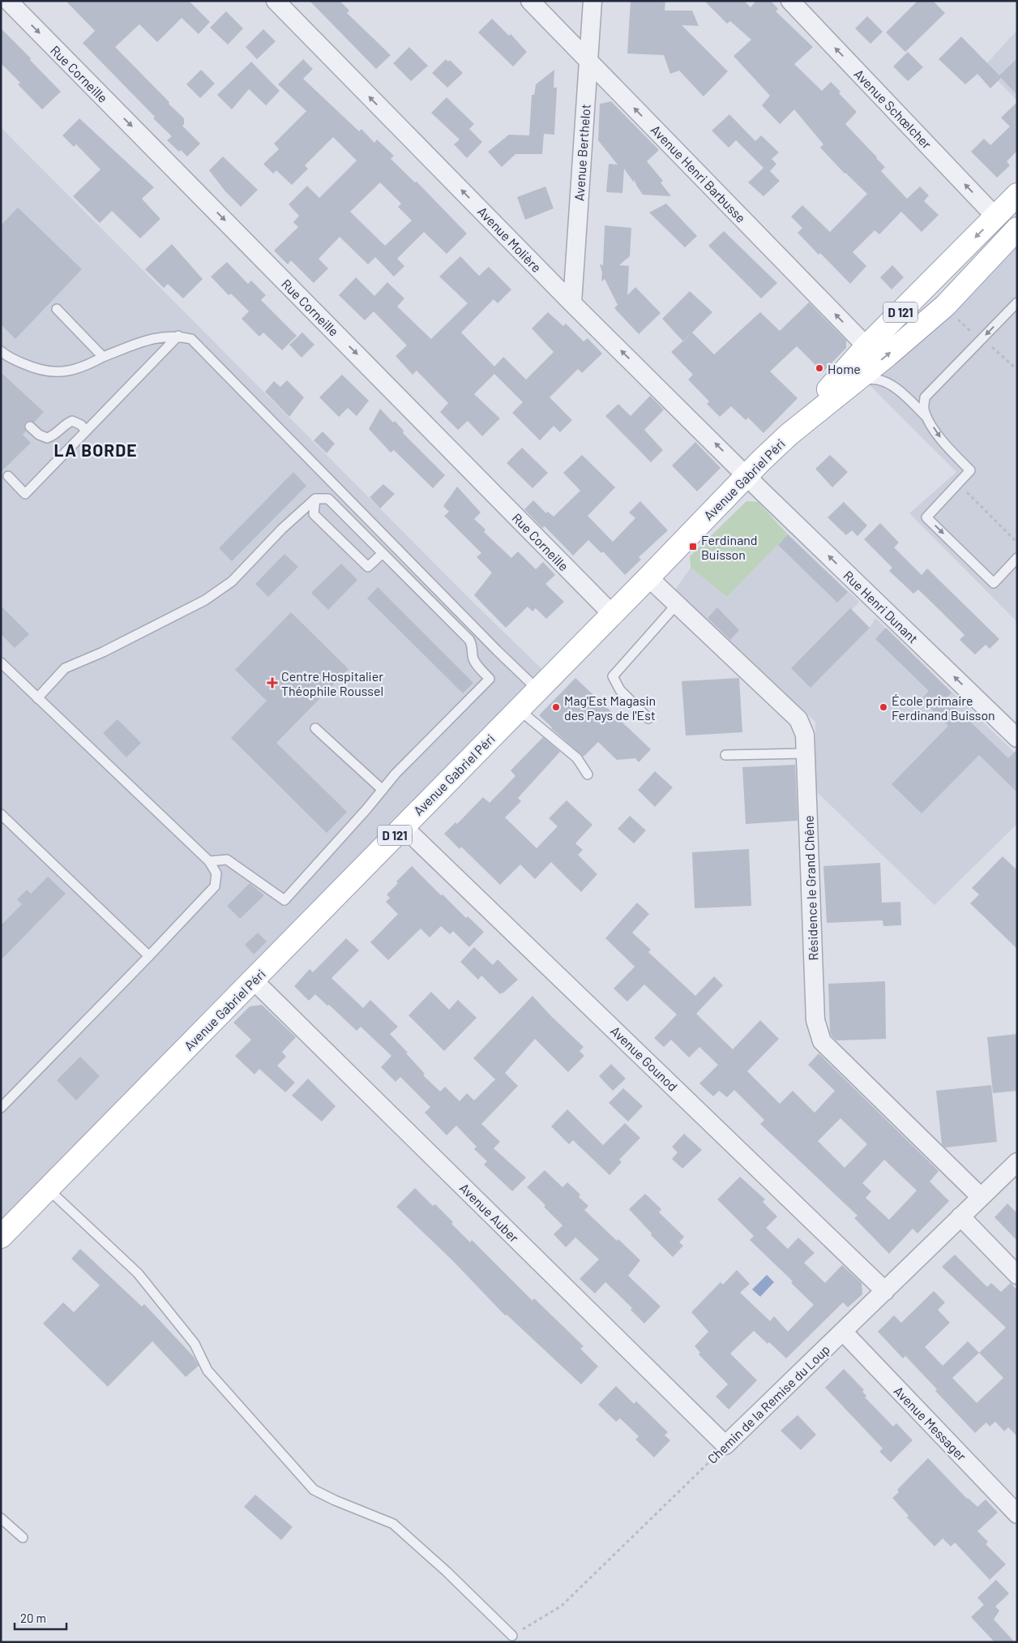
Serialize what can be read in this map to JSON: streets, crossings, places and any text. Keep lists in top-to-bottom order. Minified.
{"streets":{"main road":["D 121","Avenue Gabriel Péri"],"street":["Rue Corneille","Avenue Schœlcher","Avenue Berthelot","Avenue Henri Barbusse","Avenue Molière","Rue Henri Dunant","Résidence le Grand Chêne","Avenue Gounod","Avenue Auber","Chemin de la Remise du Loup","Avenue Messager"]},"crossings":[["Rue Corneille","Avenue Gabriel Péri"],["Avenue Schœlcher","Avenue Gabriel Péri"],["Avenue Berthelot","Avenue Henri Barbusse"],["Avenue Berthelot","Avenue Molière"],["Avenue Henri Barbusse","Avenue Gabriel Péri"],["Avenue Molière","Avenue Gabriel Péri"],["Avenue Molière","Rue Henri Dunant"],["Avenue Gabriel Péri","Rue Henri Dunant"],["Avenue Gabriel Péri","Résidence le Grand Chêne"],["Avenue Gabriel Péri","Avenue Gounod"],["Avenue Gabriel Péri","Avenue Auber"],["Résidence le Grand Chêne","Chemin de la Remise du Loup"],["Avenue Gounod","Chemin de la Remise du Loup"],["Avenue Auber","Chemin de la Remise du Loup"],["Chemin de la Remise du Loup","Avenue Messager"]],"one_way":["Rue Corneille","Avenue Schœlcher","Avenue Henri Barbusse","Avenue Molière","Rue Henri Dunant"],"districts":["LA BORDE"],"places":{"other":["Home","Mag'Est Magasin des Pays de l'Est","École primaire Ferdinand Buisson"],"transit":["Ferdinand Buisson"],"health":["Centre Hospitalier Théophile Roussel"]},"scale_bar":"20 m"}
